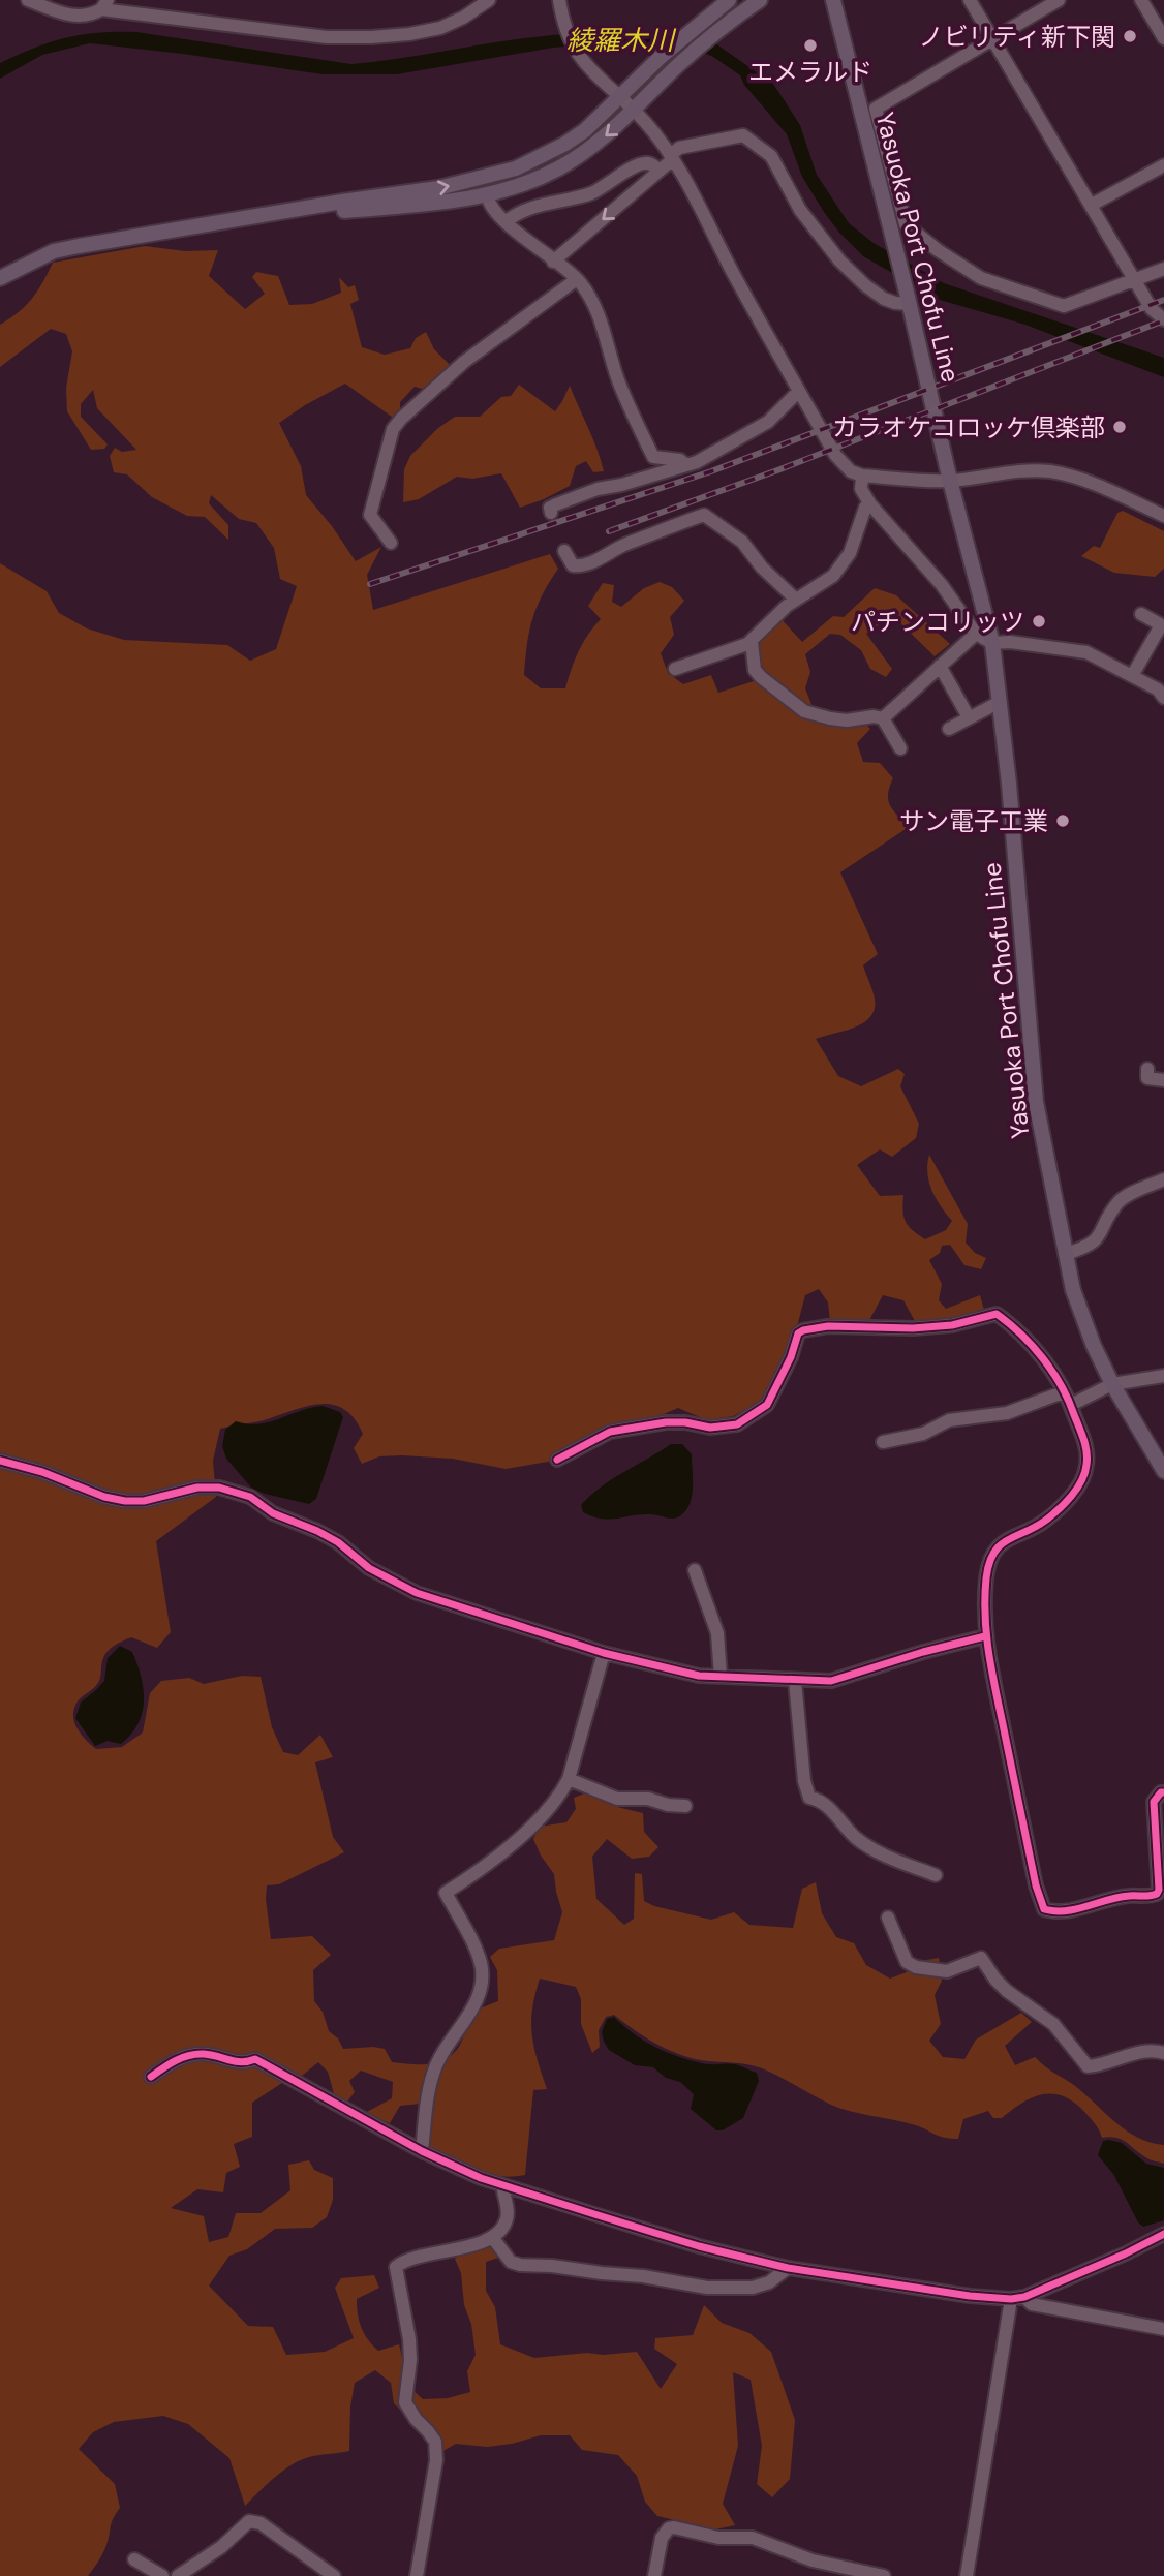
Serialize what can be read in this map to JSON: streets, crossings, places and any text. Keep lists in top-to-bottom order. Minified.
{"streets":{"main road":["Yasuoka Port Chofu Line"]},"water":["綾羅木川"],"places":["ノビリティ新下関","エメラルド","カラオケコロッケ倶楽部","パチンコリッツ","サン電子工業"]}
